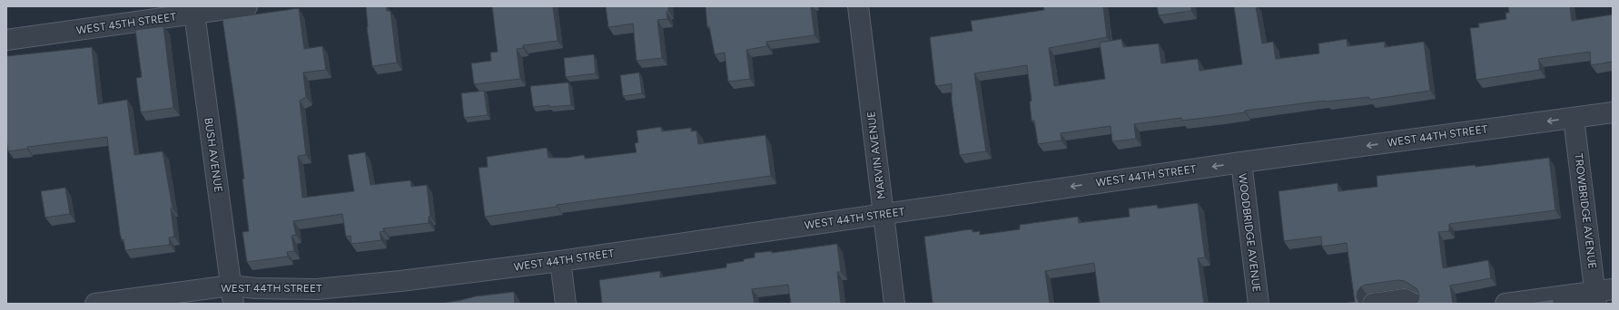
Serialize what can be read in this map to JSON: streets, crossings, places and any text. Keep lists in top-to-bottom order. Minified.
{"streets":{"street":["WEST 45TH STREET","WEST 44TH STREET","BUSH AVENUE","MARVIN AVENUE","TROWBRIDGE AVENUE","WOODBRIDGE AVENUE"]},"crossings":[["WEST 45TH STREET","BUSH AVENUE"],["WEST 44TH STREET","BUSH AVENUE"],["WEST 44TH STREET","MARVIN AVENUE"],["WEST 44TH STREET","TROWBRIDGE AVENUE"],["WEST 44TH STREET","WOODBRIDGE AVENUE"]],"one_way":["WEST 44TH STREET"]}
